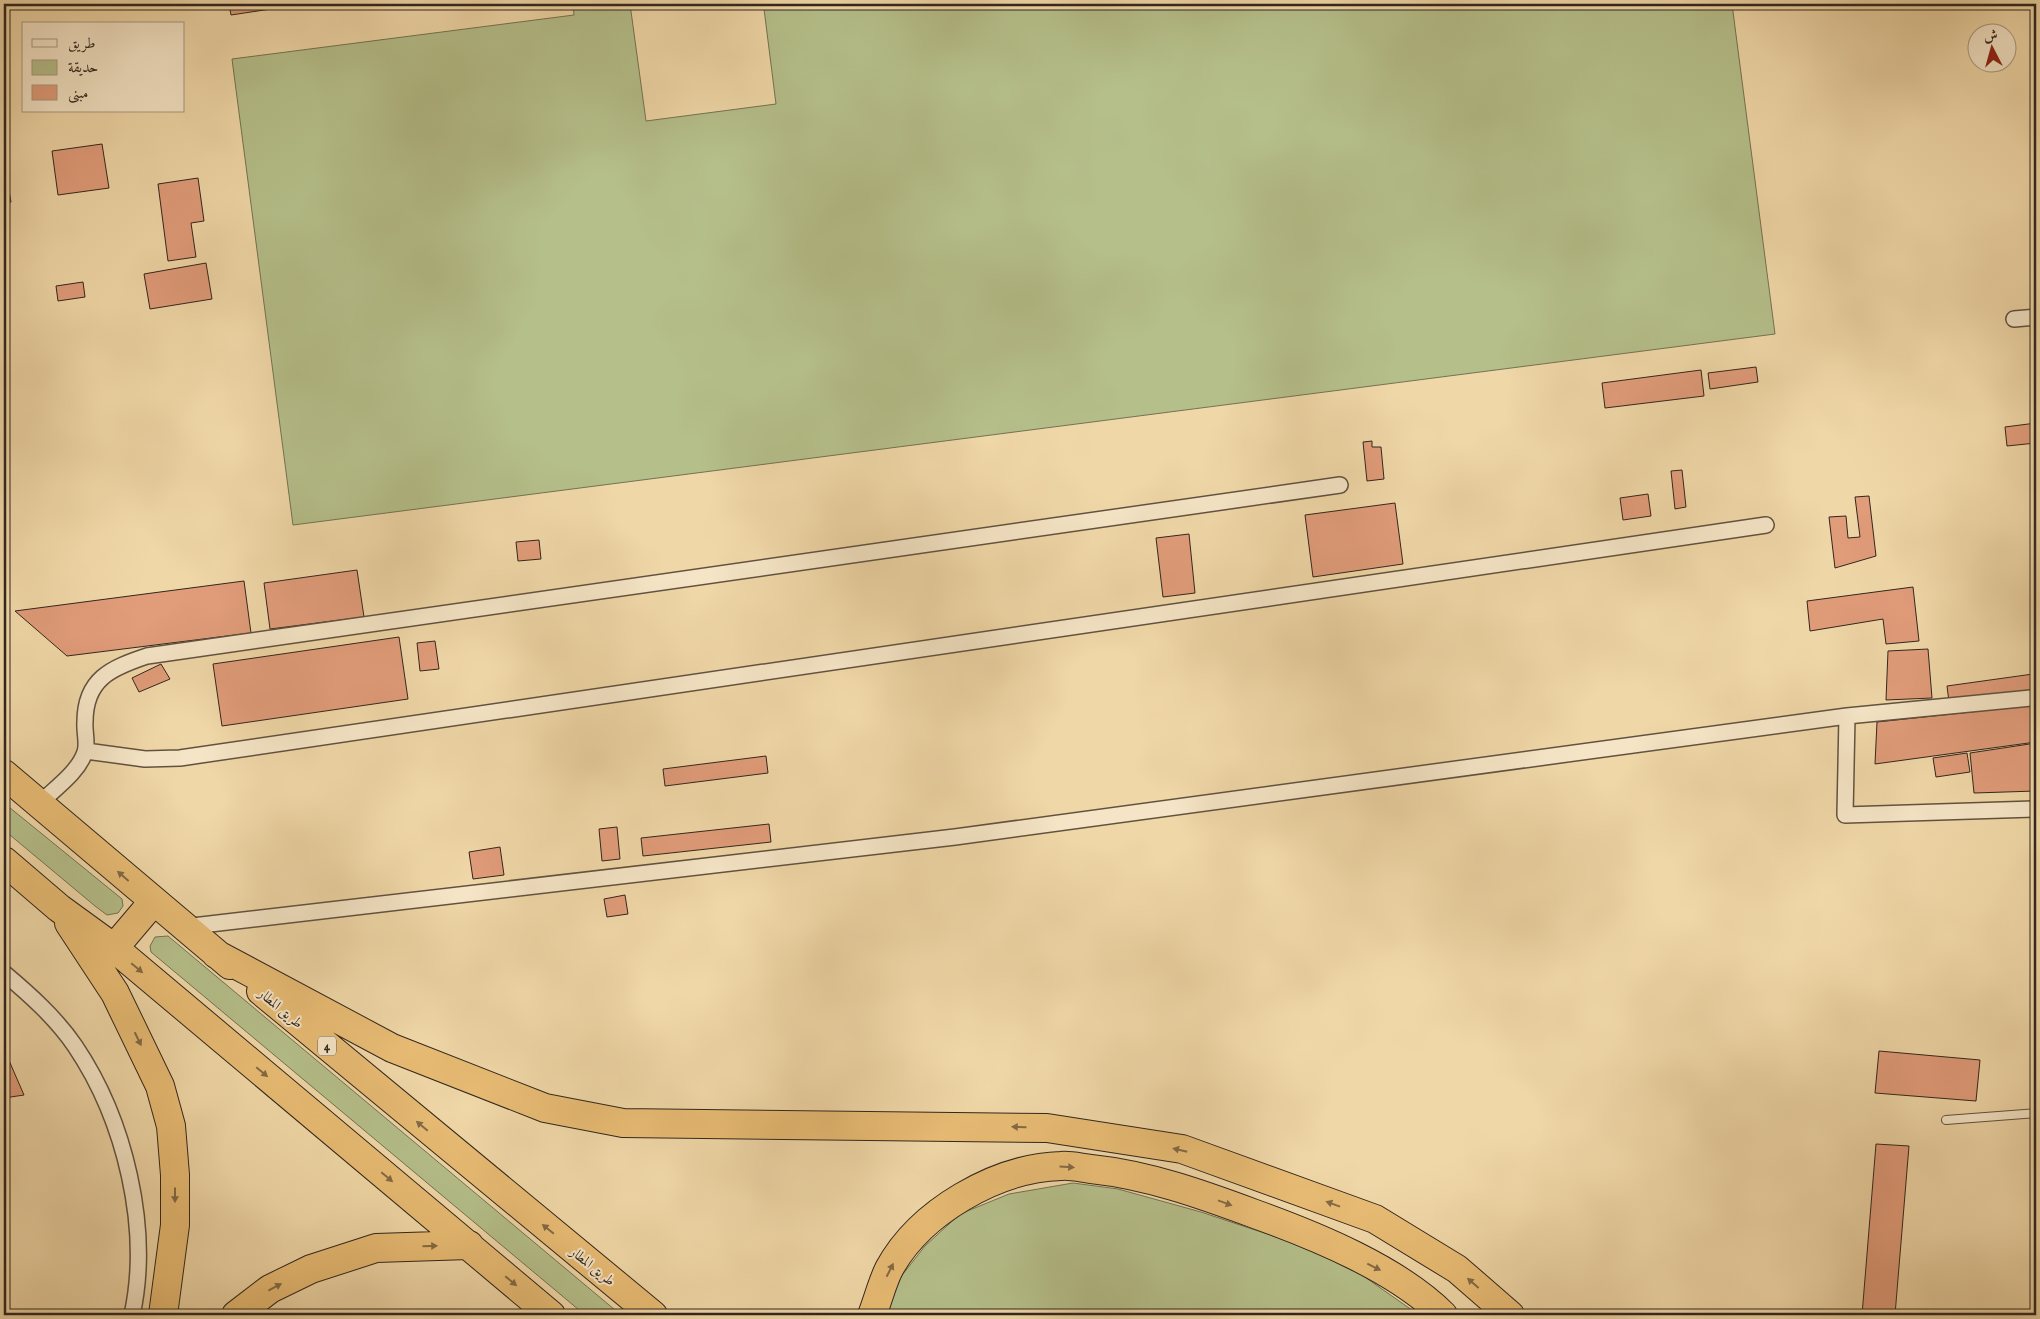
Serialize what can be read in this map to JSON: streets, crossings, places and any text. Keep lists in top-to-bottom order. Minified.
{"streets":{"highway":["طريق المطار","4"]},"legend":["طريق","حديقة","مبنى"],"north":"top"}
